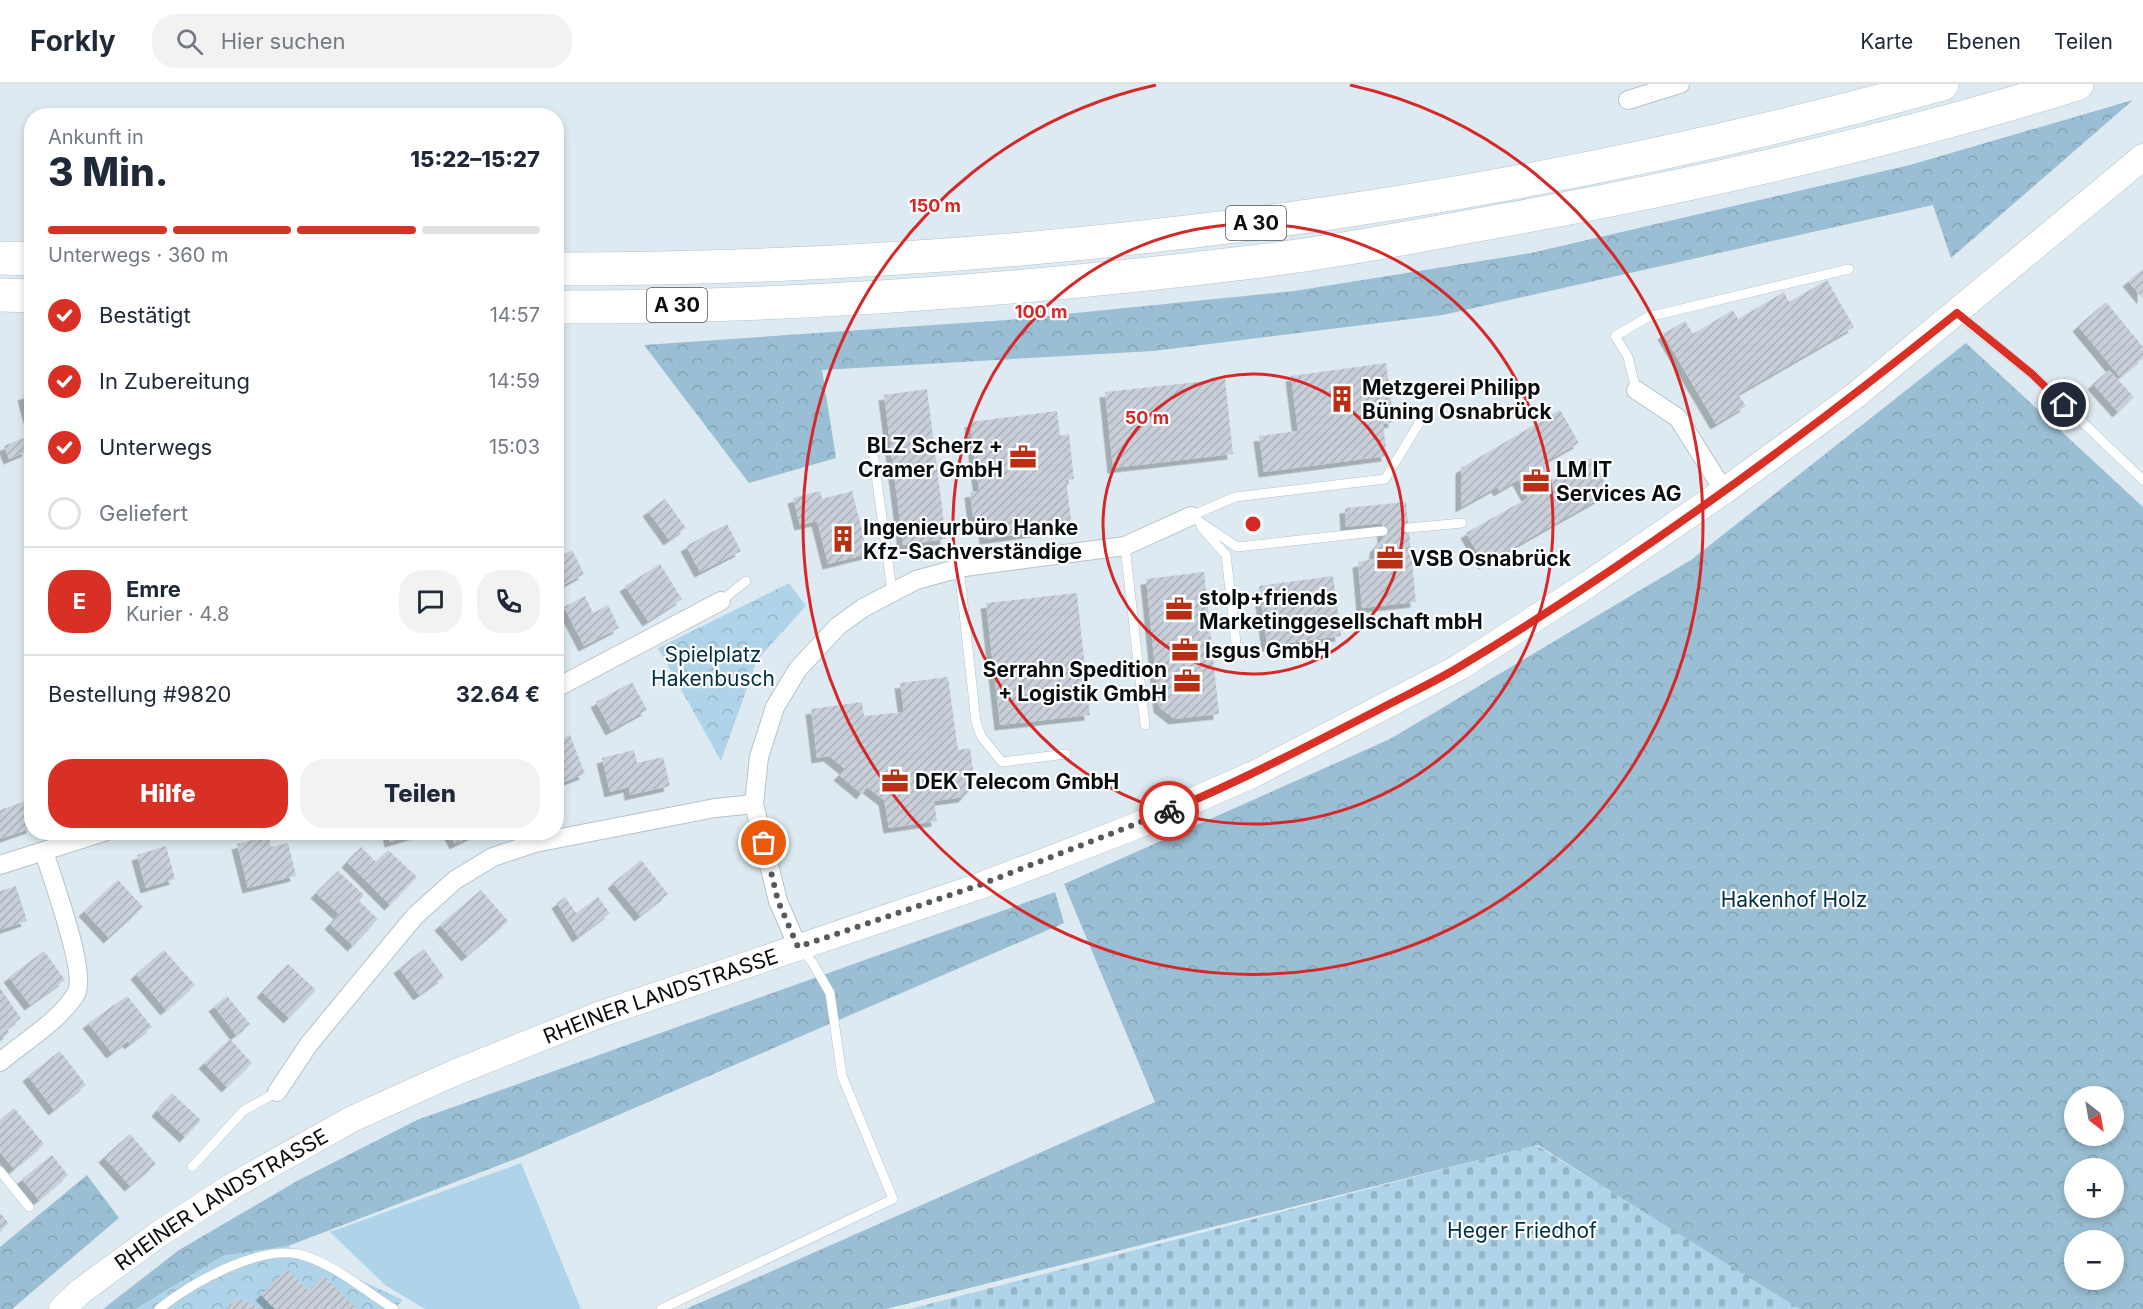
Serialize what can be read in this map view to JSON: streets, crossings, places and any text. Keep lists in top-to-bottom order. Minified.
{"streets":{"highway":["A 30"],"street":["RHEINER LANDSTRASSE"]},"parks":["Spielplatz Hakenbusch","Hakenhof Holz","Heger Friedhof"],"places":{"building":["Metzgerei Philipp Büning Osnabrück","Ingenieurbüro Hanke Kfz-Sachverständige"],"office":["BLZ Scherz + Cramer GmbH","LM IT Services AG","VSB Osnabrück","stolp+friends Marketinggesellschaft mbH","Isgus GmbH","Serrahn Spedition + Logistik GmbH","DEK Telecom GmbH"]},"north":"bottom right","page":{"header":"Forkly","search":"Hier suchen","nav":["Karte","Ebenen","Teilen"],"heading":["3 Min.","Ankunft in","15:22–15:27"],"panel":["Emre","Kurier · 4.8","Bestellung #9820","32.64 €"],"bar":"Unterwegs · 360 m","list":[["Bestätigt","14:57"],["In Zubereitung","14:59"],["Unterwegs","15:03"],"Geliefert"],"round":"E","buttons":["Hilfe","Teilen"],"map_buttons":["+","−"]},"rings":["150 m","100 m","50 m"]}
